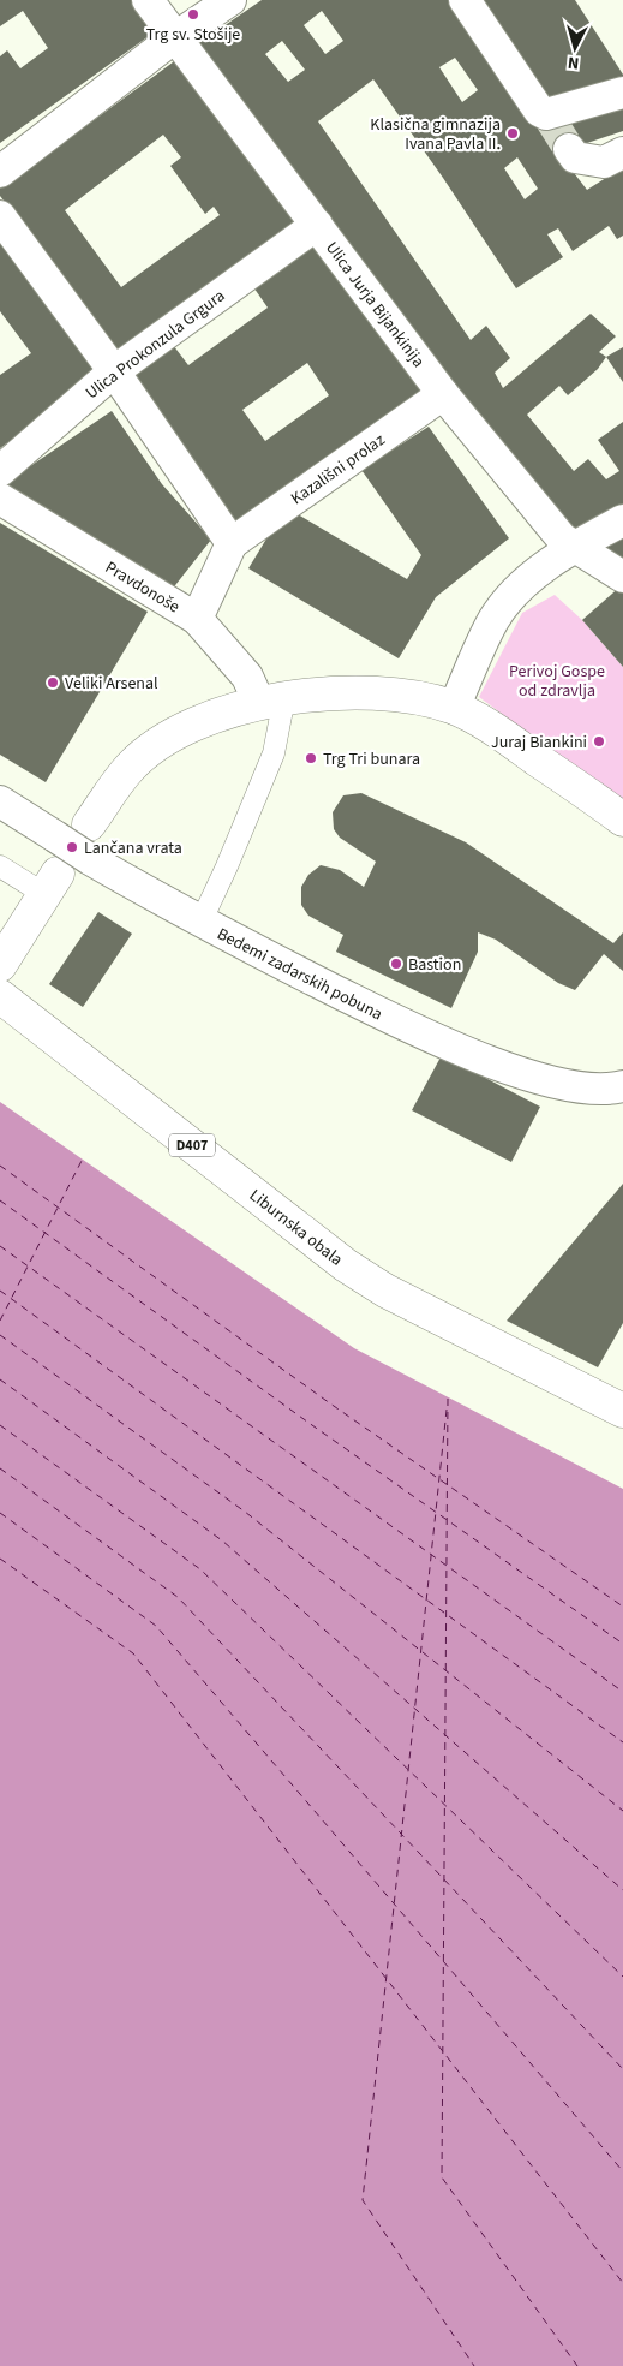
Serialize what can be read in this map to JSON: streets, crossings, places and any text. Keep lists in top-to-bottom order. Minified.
{"streets":{"main road":["D407","Liburnska obala"],"street":["Ulica Jurja Bijankinija","Ulica Prokonzula Grgura","Kazališni prolaz","Pravdonoše","Bedemi zadarskih pobuna"]},"crossings":[["Ulica Jurja Bijankinija","Ulica Prokonzula Grgura"],["Ulica Jurja Bijankinija","Kazališni prolaz"]],"parks":["Perivoj Gospe od zdravlja"],"places":["Trg sv. Stošije","Klasična gimnazija Ivana Pavla II.","Veliki Arsenal","Juraj Biankini","Trg Tri bunara","Lančana vrata","Bastion"],"north":"bottom"}
